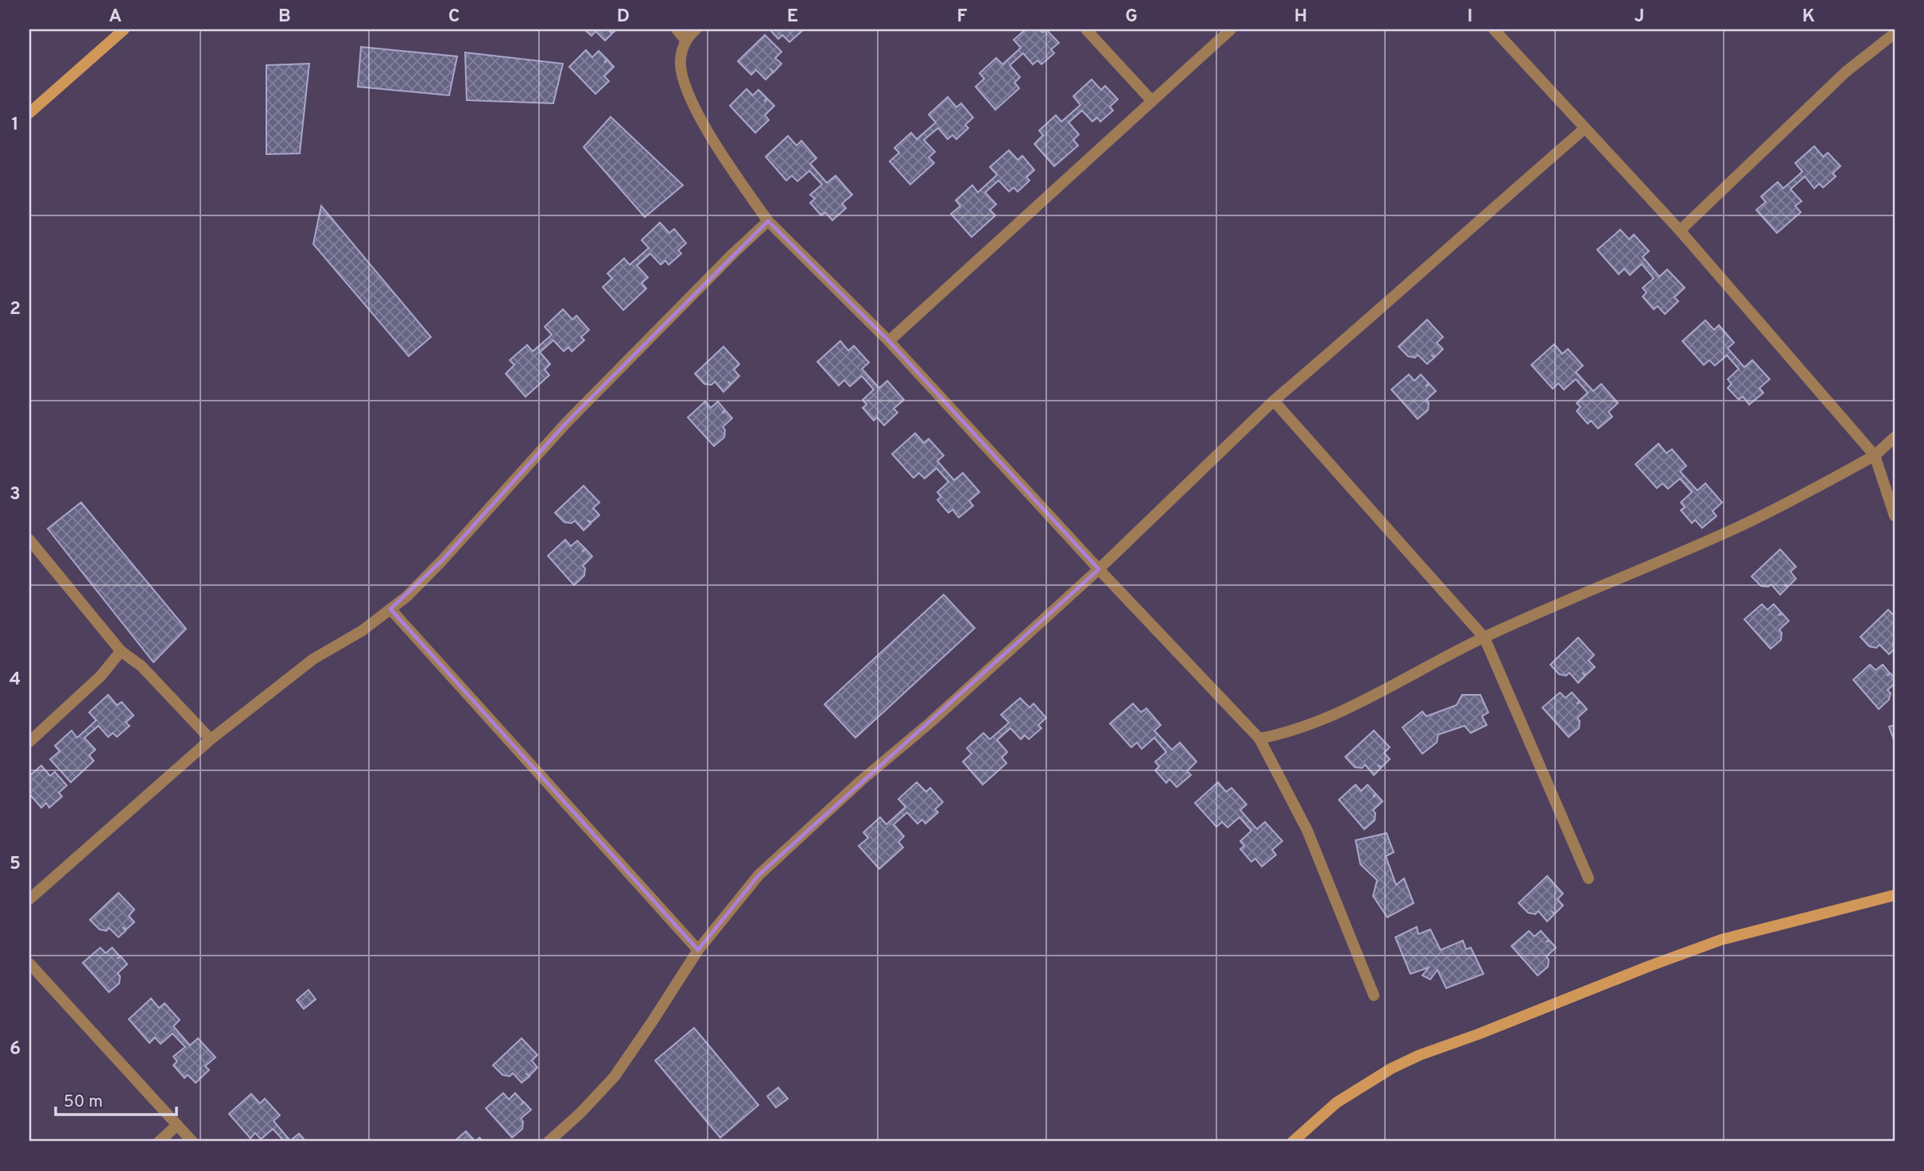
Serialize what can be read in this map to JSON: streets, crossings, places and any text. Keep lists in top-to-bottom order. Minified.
{"scale_bar":"50 m","grid":{"columns":["A","B","C","D","E","F","G","H","I","J","K"],"rows":["1","2","3","4","5","6"]}}
